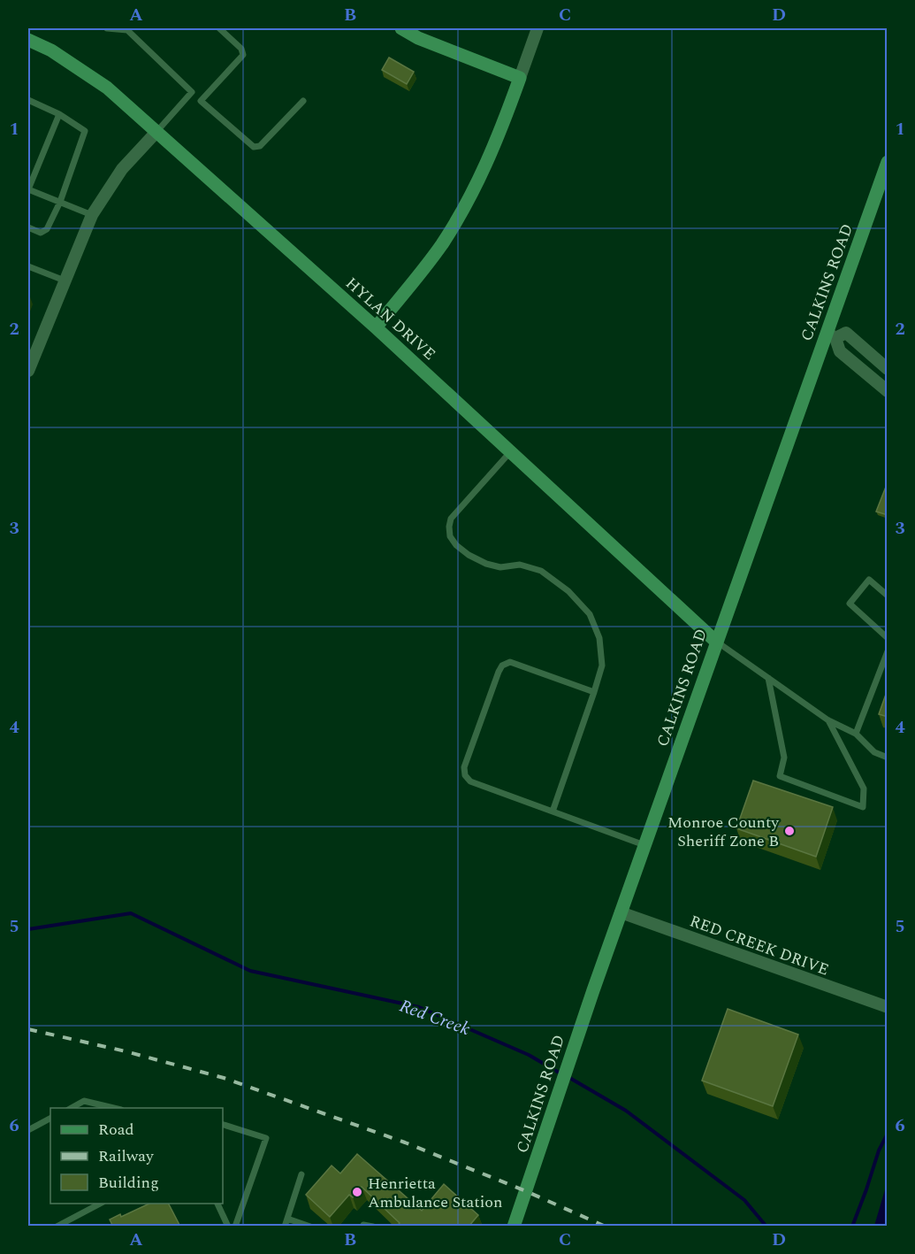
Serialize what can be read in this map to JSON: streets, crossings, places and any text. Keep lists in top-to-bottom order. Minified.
{"streets":{"main road":["CALKINS ROAD","HYLAN DRIVE"],"street":["RED CREEK DRIVE"]},"crossings":[["CALKINS ROAD","HYLAN DRIVE"],["CALKINS ROAD","RED CREEK DRIVE"]],"water":["Red Creek"],"places":["Monroe County Sheriff Zone B","Henrietta Ambulance Station"],"legend":["Road","Railway","Building"],"grid":{"columns":["A","B","C","D"],"rows":["1","2","3","4","5","6"]}}
